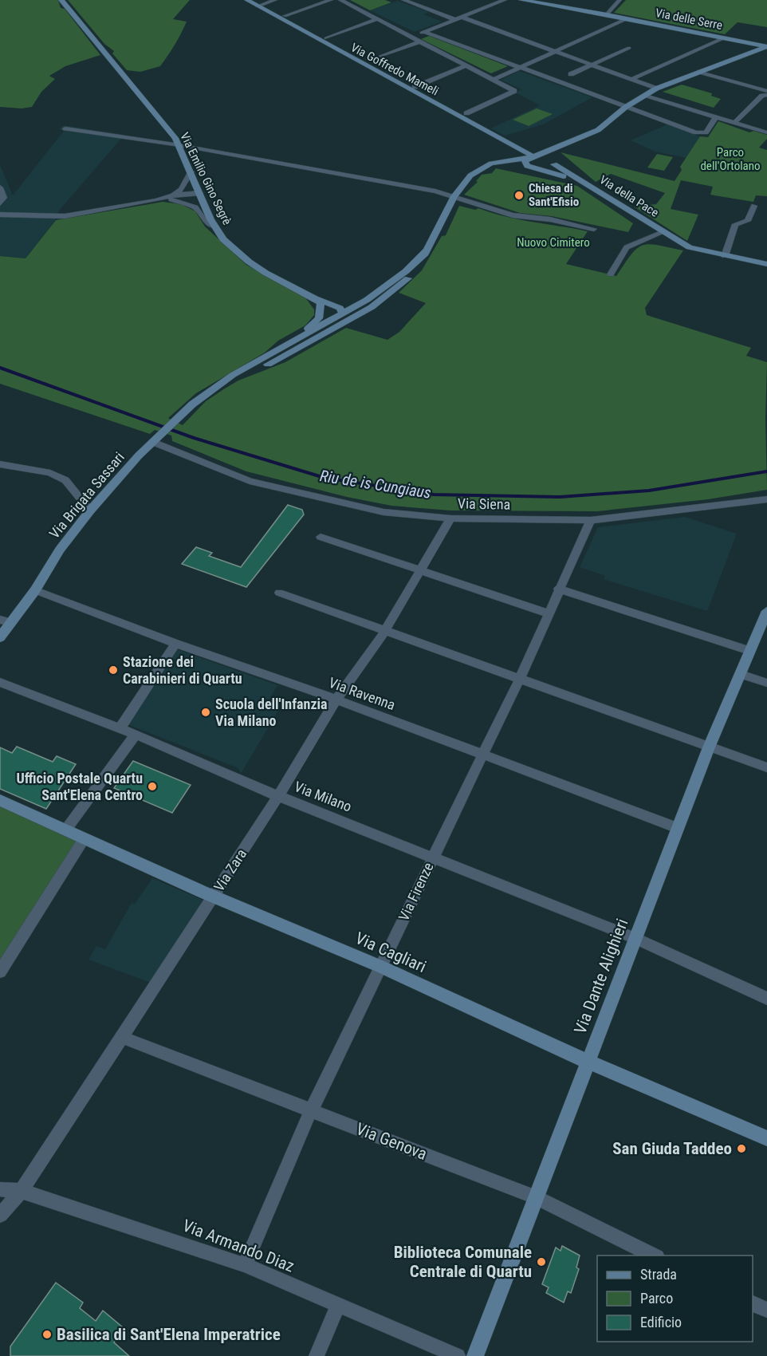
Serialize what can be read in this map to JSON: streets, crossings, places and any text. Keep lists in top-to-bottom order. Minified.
{"streets":{"street":["Via delle Serre","Via Goffredo Mameli","Via Emilio Gino Segrè","Via della Pace","Via Brigata Sassari","Via Siena","Via Ravenna","Via Milano","Via Zara","Via Firenze","Via Cagliari","Via Dante Alighieri","Via Genova","Via Armando Diaz"]},"crossings":[["Via Goffredo Mameli","Via della Pace"],["Via Emilio Gino Segrè","Via Brigata Sassari"],["Via Brigata Sassari","Via Siena"],["Via Brigata Sassari","Via Ravenna"],["Via Siena","Via Zara"],["Via Siena","Via Firenze"],["Via Ravenna","Via Zara"],["Via Ravenna","Via Firenze"],["Via Ravenna","Via Dante Alighieri"],["Via Milano","Via Zara"],["Via Milano","Via Firenze"],["Via Milano","Via Dante Alighieri"],["Via Zara","Via Cagliari"],["Via Zara","Via Genova"],["Via Zara","Via Armando Diaz"],["Via Firenze","Via Cagliari"],["Via Firenze","Via Genova"],["Via Firenze","Via Armando Diaz"],["Via Cagliari","Via Dante Alighieri"],["Via Dante Alighieri","Via Genova"]],"water":["Riu de is Cungiaus"],"parks":["Parco dell'Ortolano","Nuovo Cimitero"],"places":["Chiesa di Sant'Efisio","Stazione dei Carabinieri di Quartu","Scuola dell'Infanzia Via Milano","Ufficio Postale Quartu Sant'Elena Centro","San Giuda Taddeo","Biblioteca Comunale Centrale di Quartu","Basilica di Sant'Elena Imperatrice"],"legend":["Strada","Parco","Edificio"]}
